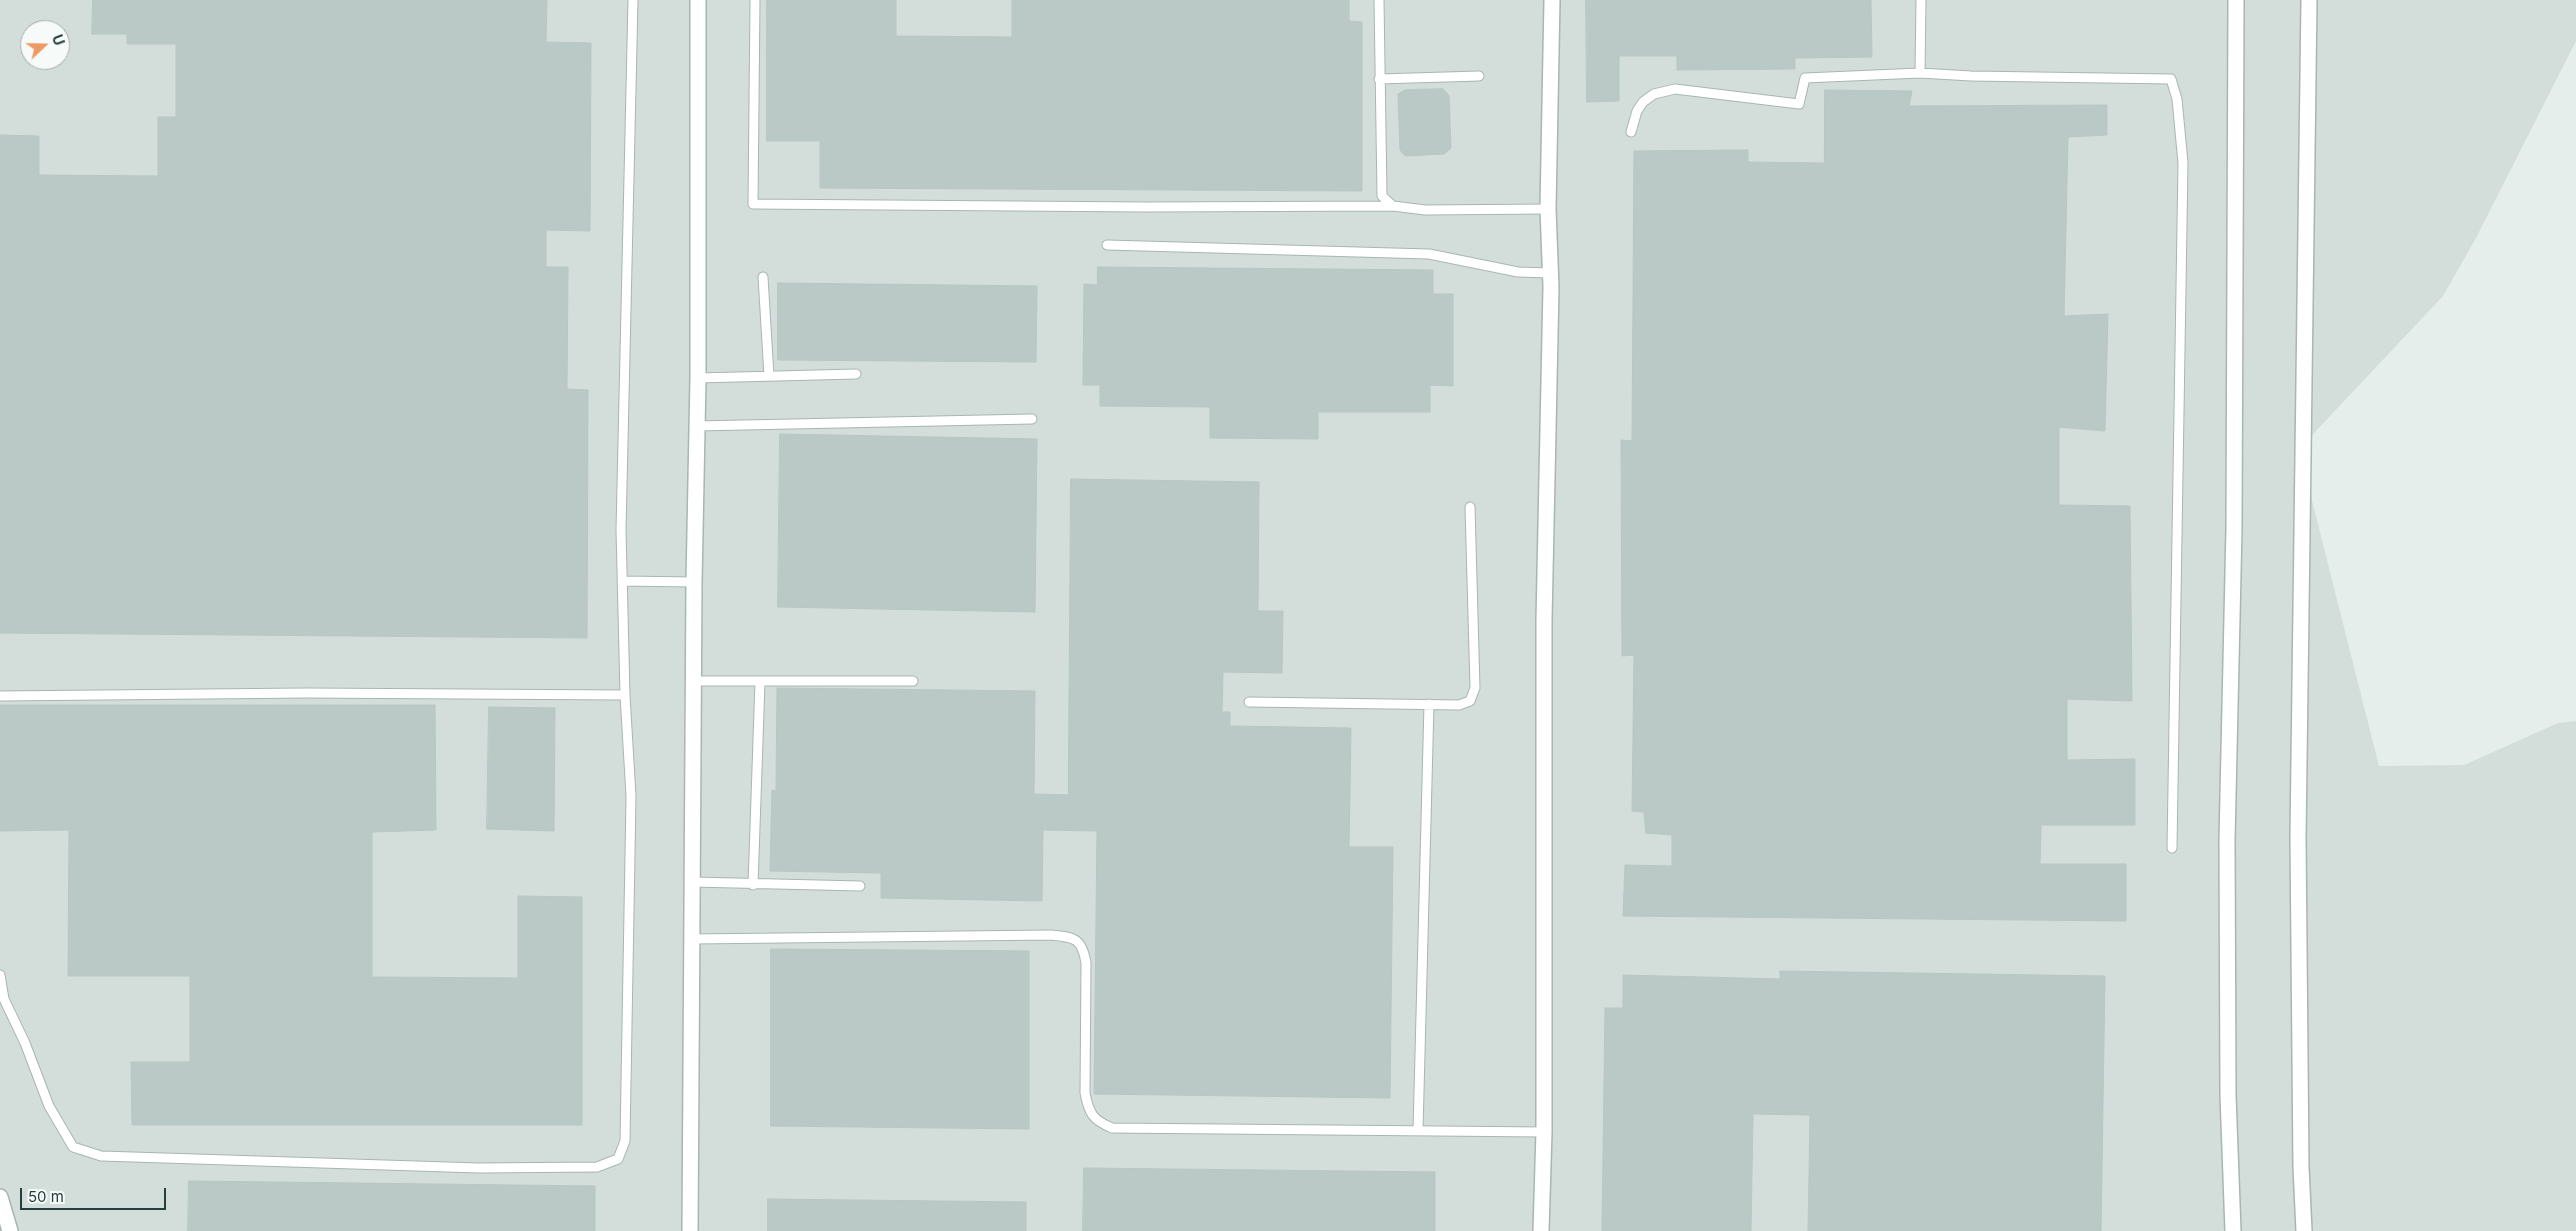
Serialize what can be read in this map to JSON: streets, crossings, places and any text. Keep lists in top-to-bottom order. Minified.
{"scale_bar":"50 m","north":"right"}
